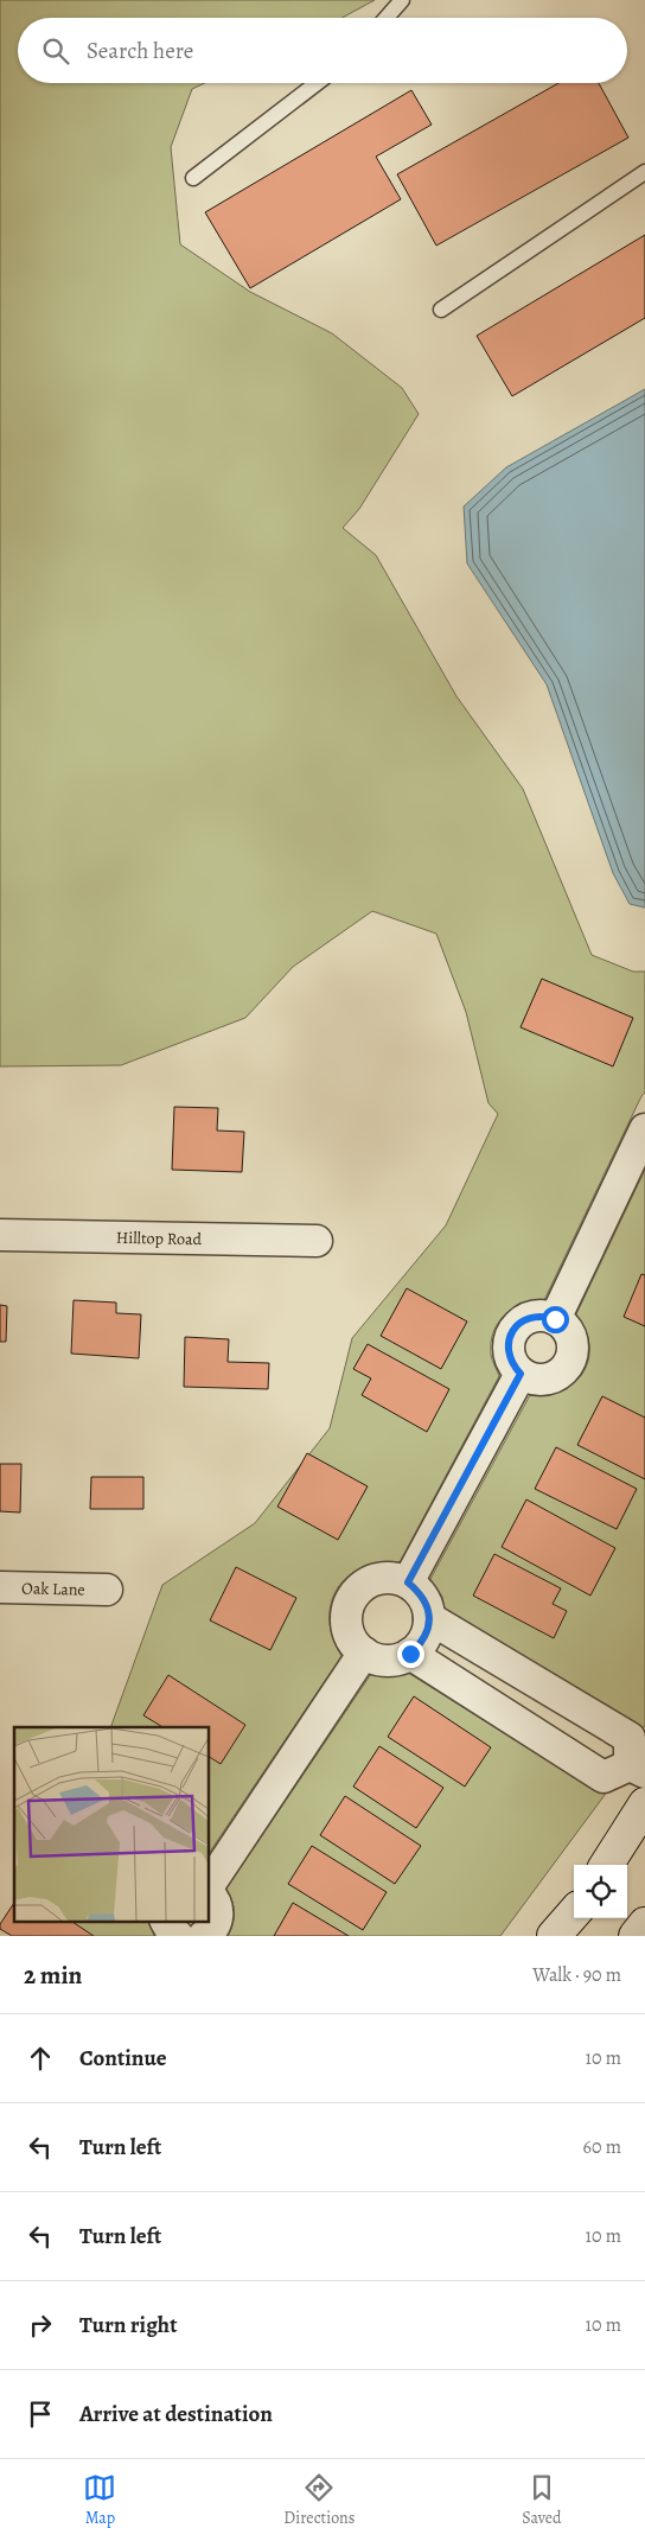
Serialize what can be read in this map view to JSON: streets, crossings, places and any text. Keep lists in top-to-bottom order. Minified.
{"streets":{"street":["Hilltop Road","Oak Lane"]},"page":{"search":"Search here","heading":["2 min","Walk · 90 m"],"list":[["Continue","10 m"],["Turn left","60 m"],["Turn left","10 m"],["Turn right","10 m"],"Arrive at destination"],"nav":["Map","Directions","Saved"]}}
